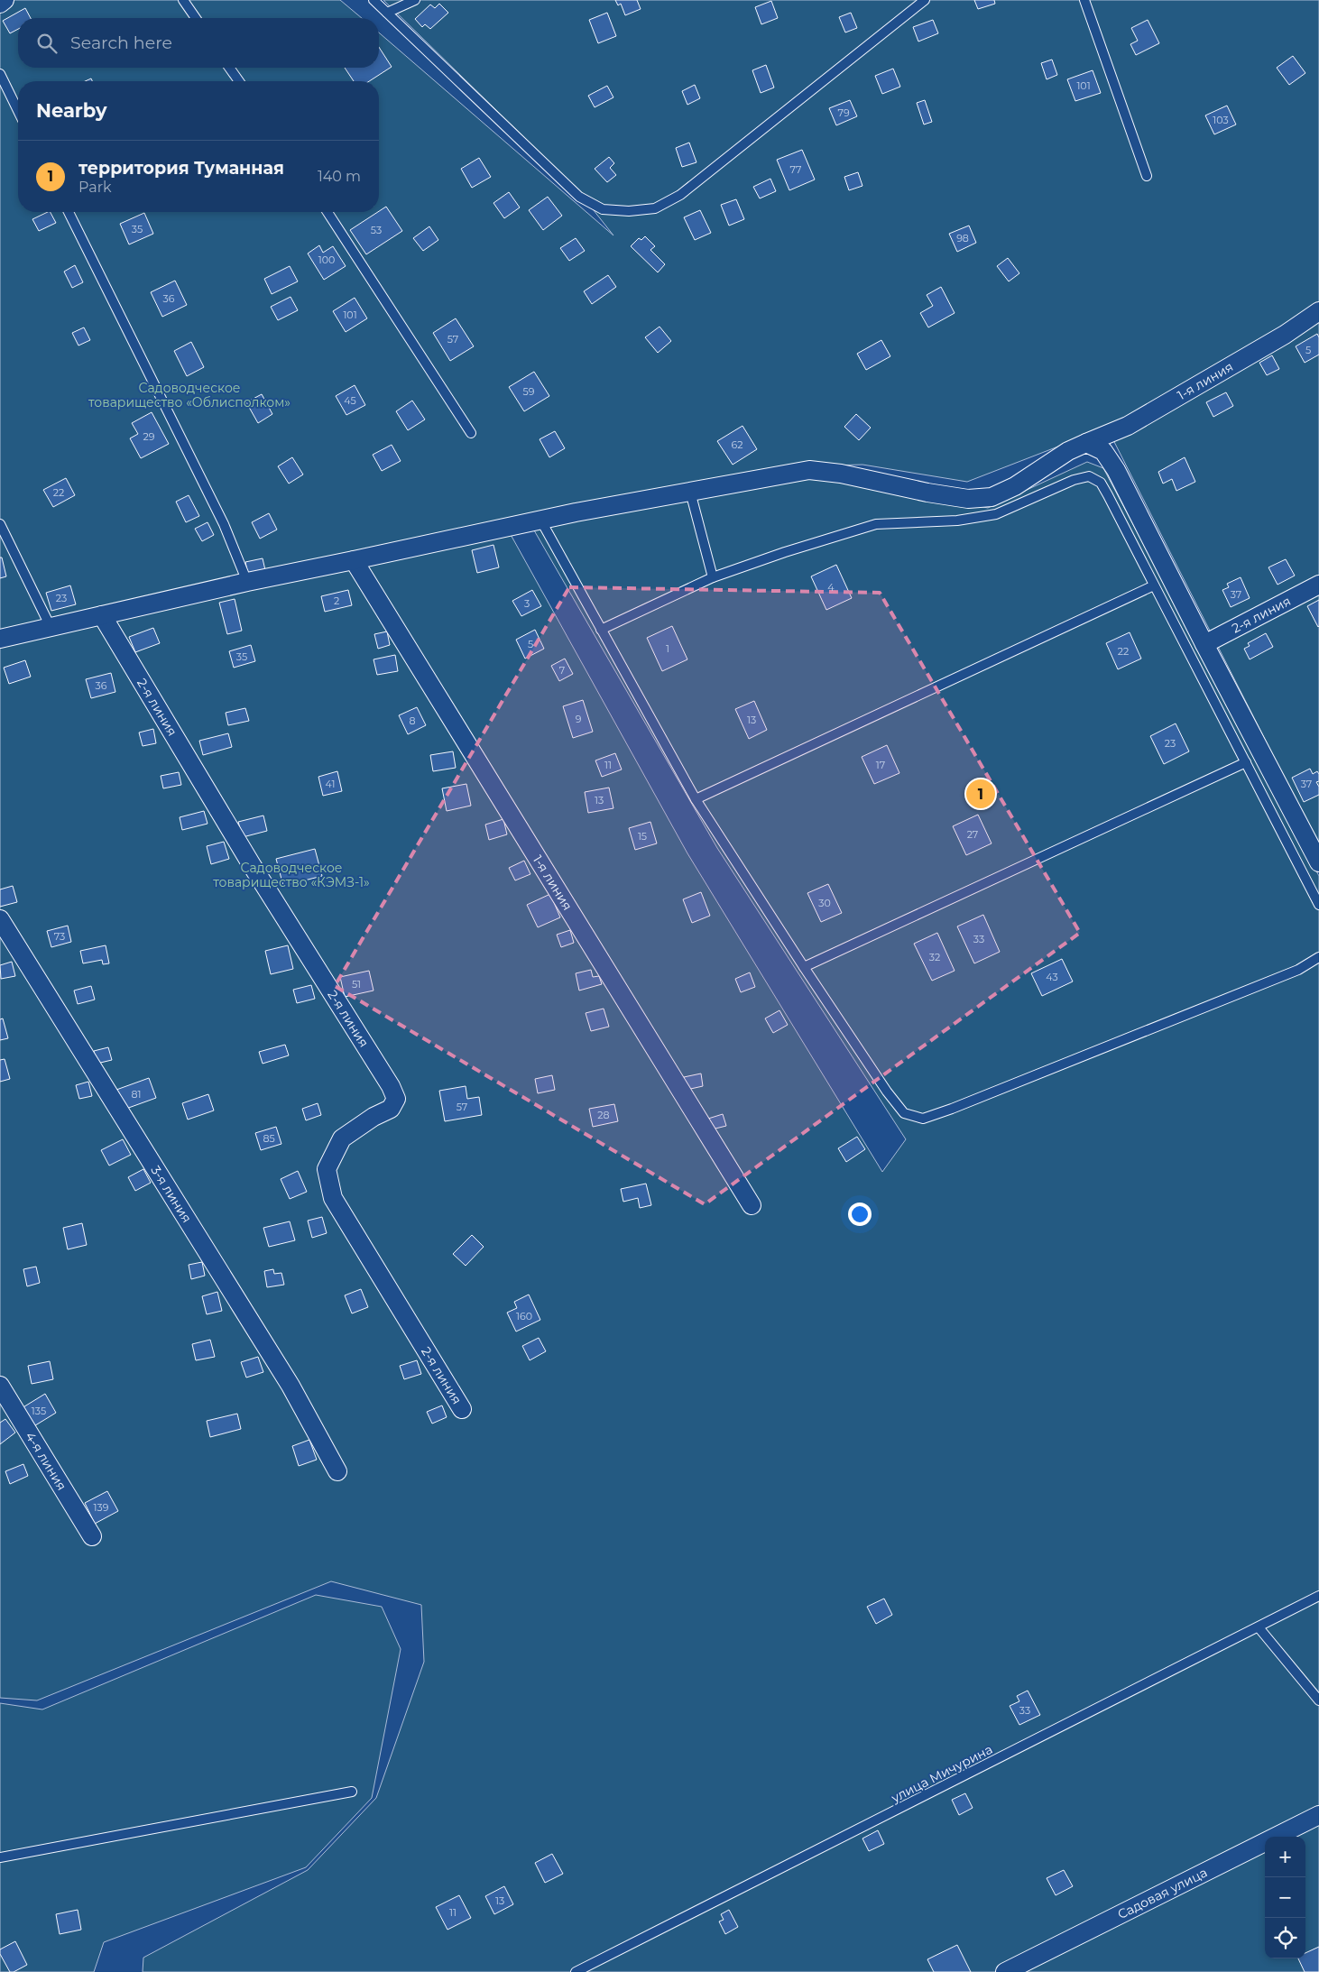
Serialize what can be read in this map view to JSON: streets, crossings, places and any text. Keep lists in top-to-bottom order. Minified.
{"streets":{"street":["1-я линия","2-я линия","3-я линия","4-я линия","Садовая улица"],"lane":["улица Мичурина"]},"crossings":[["1-я линия","2-я линия"]],"parks":["Садоводческое товарищество «Облисполком»","Садоводческое товарищество «КЭМЗ-1»"],"house_numbers":["101","79","103","77","35","53","98","100","36","101","57","5","59","45","29","62","22","4","37","23","2","3","5","1","22","35","7","36","9","13","8","23","11","17","41","37","13","27","15","30","73","33","32","43","51","81","57","28","85","160","135","139","33","13","11"],"page":{"search":"Search here","heading":"Nearby","list":[{"mark":"1","name":"территория Туманная","note":"Park","value":"140 m"}],"pins":"1","map_buttons":["+","−"]}}
